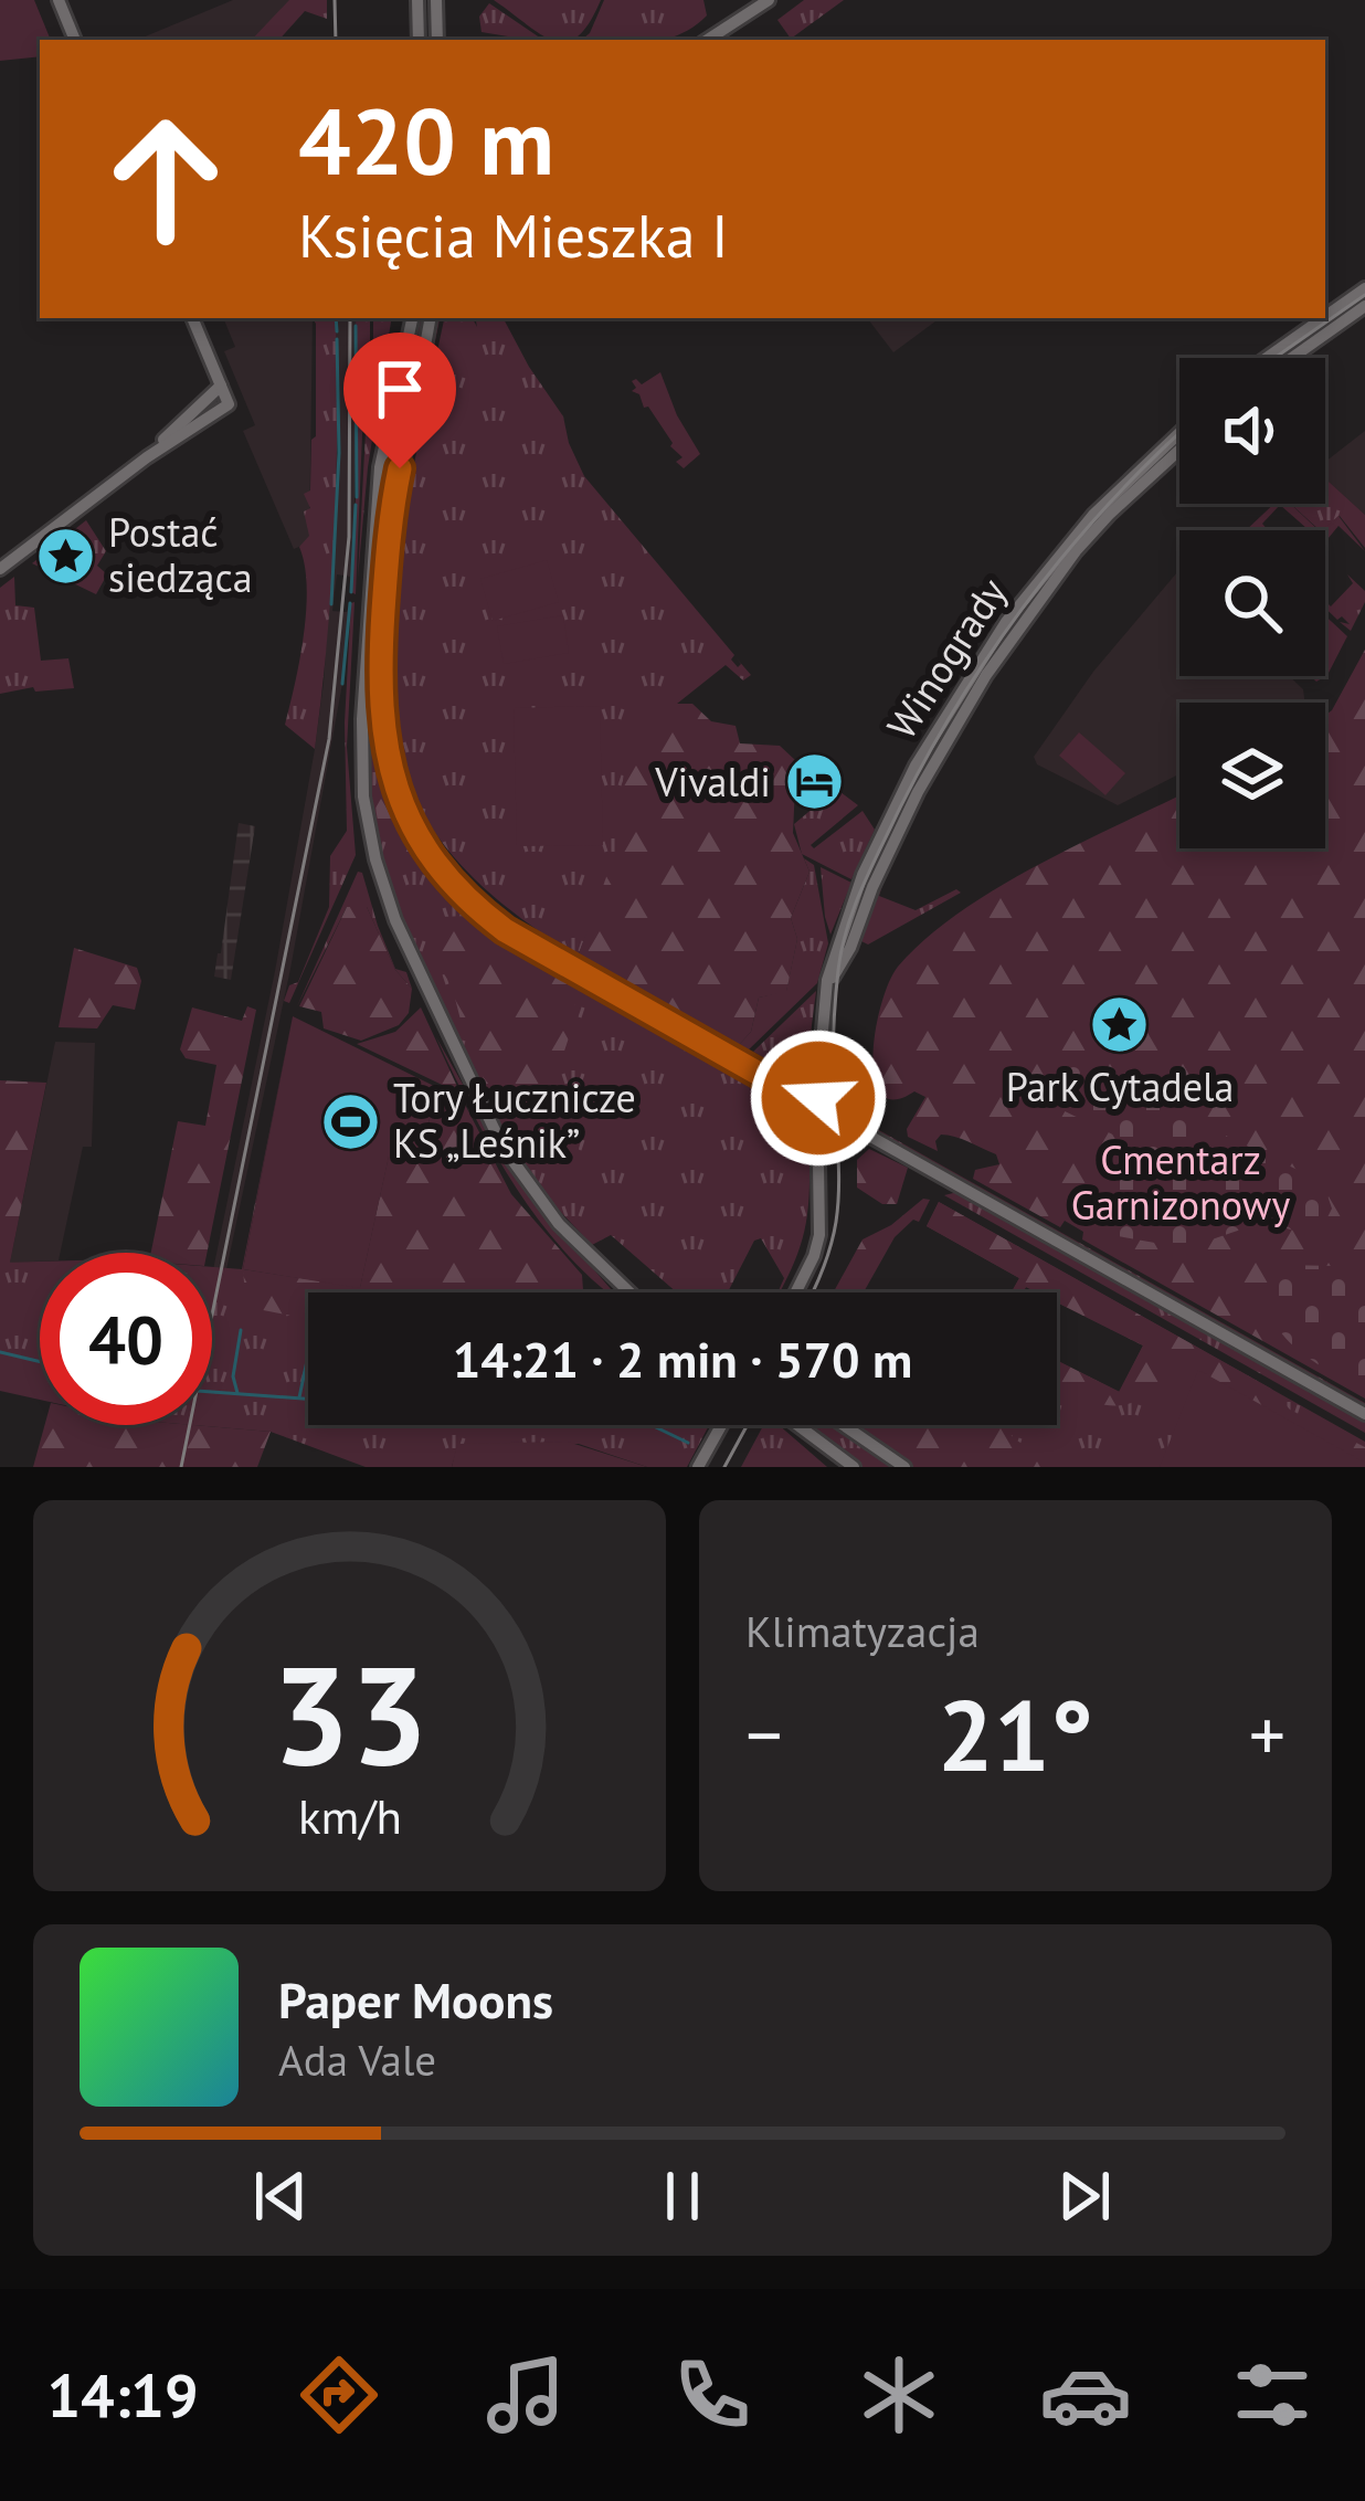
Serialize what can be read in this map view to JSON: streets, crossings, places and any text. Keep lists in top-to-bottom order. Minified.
{"streets":{"street":["Winogrady"]},"parks":["Cmentarz Garnizonowy"],"places":{"place":["Postać siedząca","Park Cytadela"],"hotel":["Vivaldi"],"sports":["Tory Łucznicze KS „Leśnik”"]},"page":{"turn":["420 m","Księcia Mieszka I"],"limit":"40","trip":"14:21 · 2 min · 570 m","tile":"Klimatyzacja","heat":["−","21°","+"],"song":["Paper Moons","Ada Vale"],"tabs":"14:19","gauge":["33","km/h"]}}
